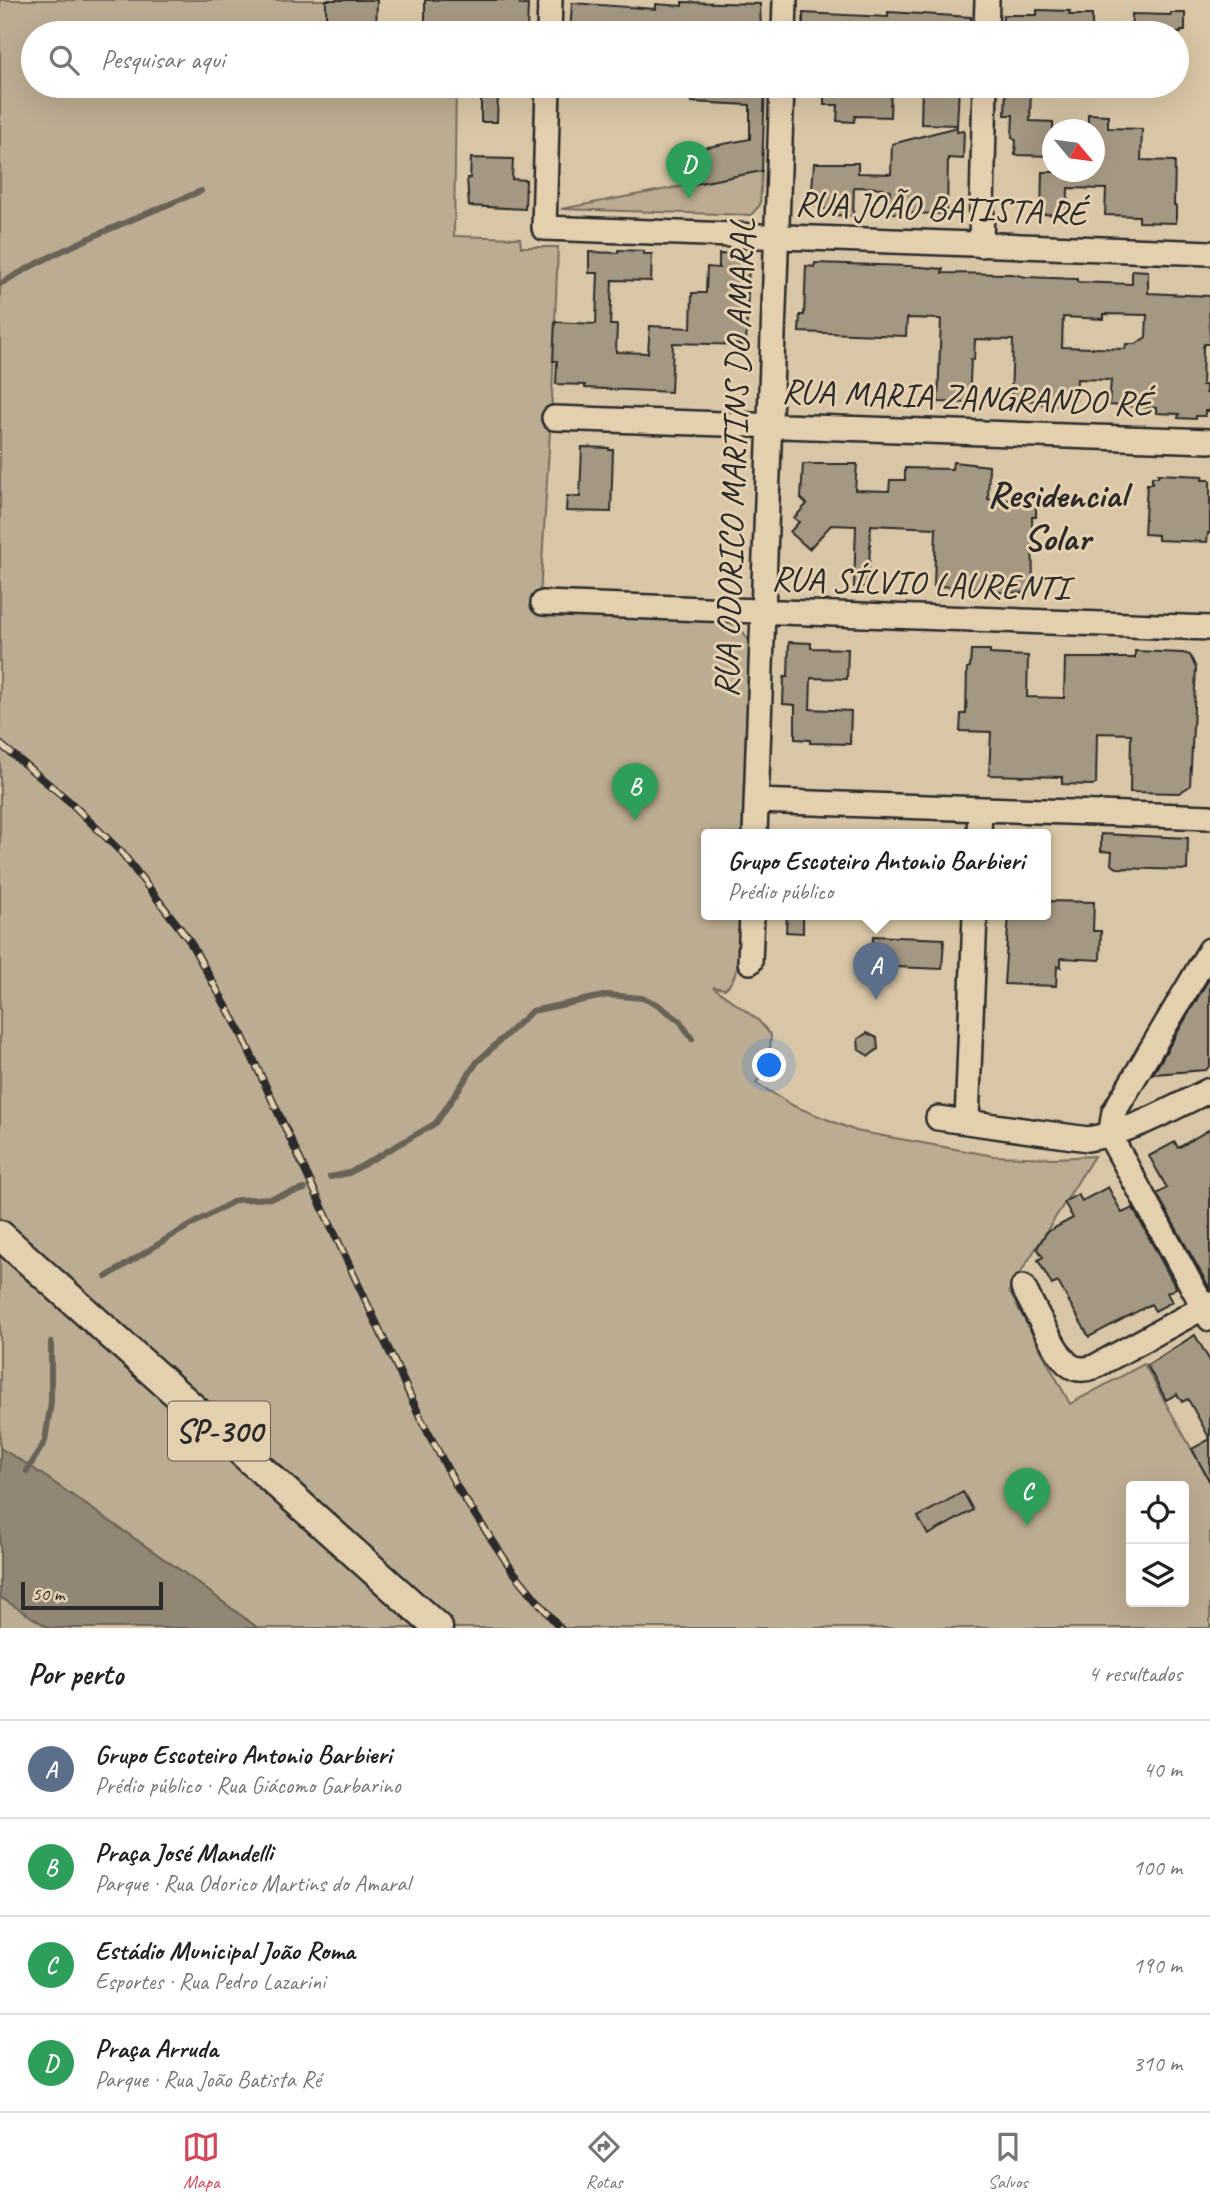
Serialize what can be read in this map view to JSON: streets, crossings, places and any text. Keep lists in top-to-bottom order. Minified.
{"streets":{"main road":["SP-300"],"street":["RUA JOÃO BATISTA RÉ","RUA MARIA ZANGRANDO RÉ","RUA ODORICO MARTINS DO AMARAL","RUA SÍLVIO LAURENTI"]},"crossings":[["RUA JOÃO BATISTA RÉ","RUA ODORICO MARTINS DO AMARAL"],["RUA MARIA ZANGRANDO RÉ","RUA ODORICO MARTINS DO AMARAL"],["RUA ODORICO MARTINS DO AMARAL","RUA SÍLVIO LAURENTI"]],"districts":["Residencial Solar"],"scale_bar":"50 m","north":"bottom right","page":{"search":"Pesquisar aqui","pins":["D","B","A","C"],"popup":["Grupo Escoteiro Antonio Barbieri","Prédio público"],"scale":"50 m","heading":["Por perto","4 resultados"],"list":[{"mark":"A","name":"Grupo Escoteiro Antonio Barbieri","note":"Prédio público · Rua Giácomo Garbarino","value":"40 m"},{"mark":"B","name":"Praça José Mandelli","note":"Parque · Rua Odorico Martins do Amaral","value":"100 m"},{"mark":"C","name":"Estádio Municipal João Roma","note":"Esportes · Rua Pedro Lazarini","value":"190 m"},{"mark":"D","name":"Praça Arruda","note":"Parque · Rua João Batista Ré","value":"310 m"}],"nav":["Mapa","Rotas","Salvos"]}}
